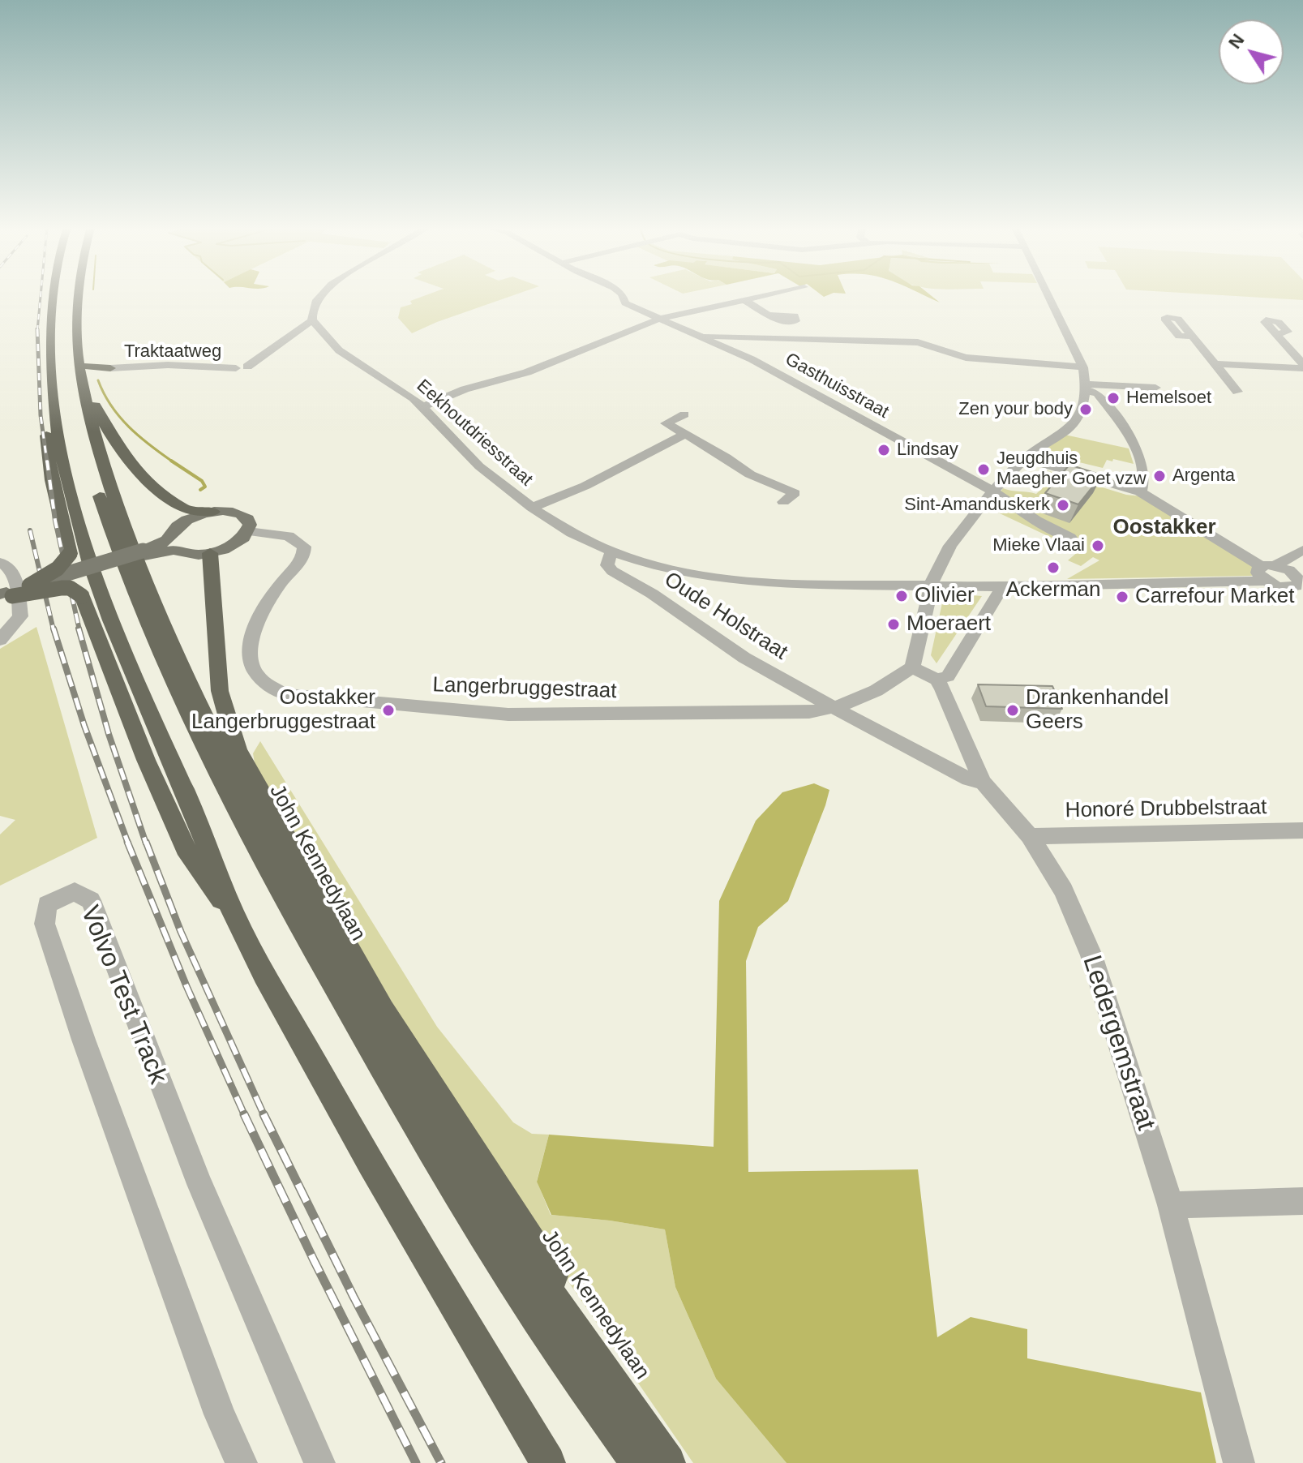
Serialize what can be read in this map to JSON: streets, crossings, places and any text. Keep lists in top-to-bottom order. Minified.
{"streets":{"highway":["John Kennedylaan"],"street":["Traktaatweg","Gasthuisstraat","Eekhoutdriesstraat","Oude Holstraat","Langerbruggestraat","Honoré Drubbelstraat","Volvo Test Track","Ledergemstraat"]},"crossings":[["Traktaatweg","Eekhoutdriesstraat"],["Eekhoutdriesstraat","Oude Holstraat"],["Oude Holstraat","Langerbruggestraat"],["Honoré Drubbelstraat","Ledergemstraat"]],"districts":["Oostakker"],"places":["Hemelsoet","Zen your body","Lindsay","Jeugdhuis Maegher Goet vzw","Argenta","Sint-Amanduskerk","Mieke Vlaai","Ackerman","Olivier","Carrefour Market","Moeraert","Oostakker Langerbruggestraat","Drankenhandel Geers"],"north":"top left"}
